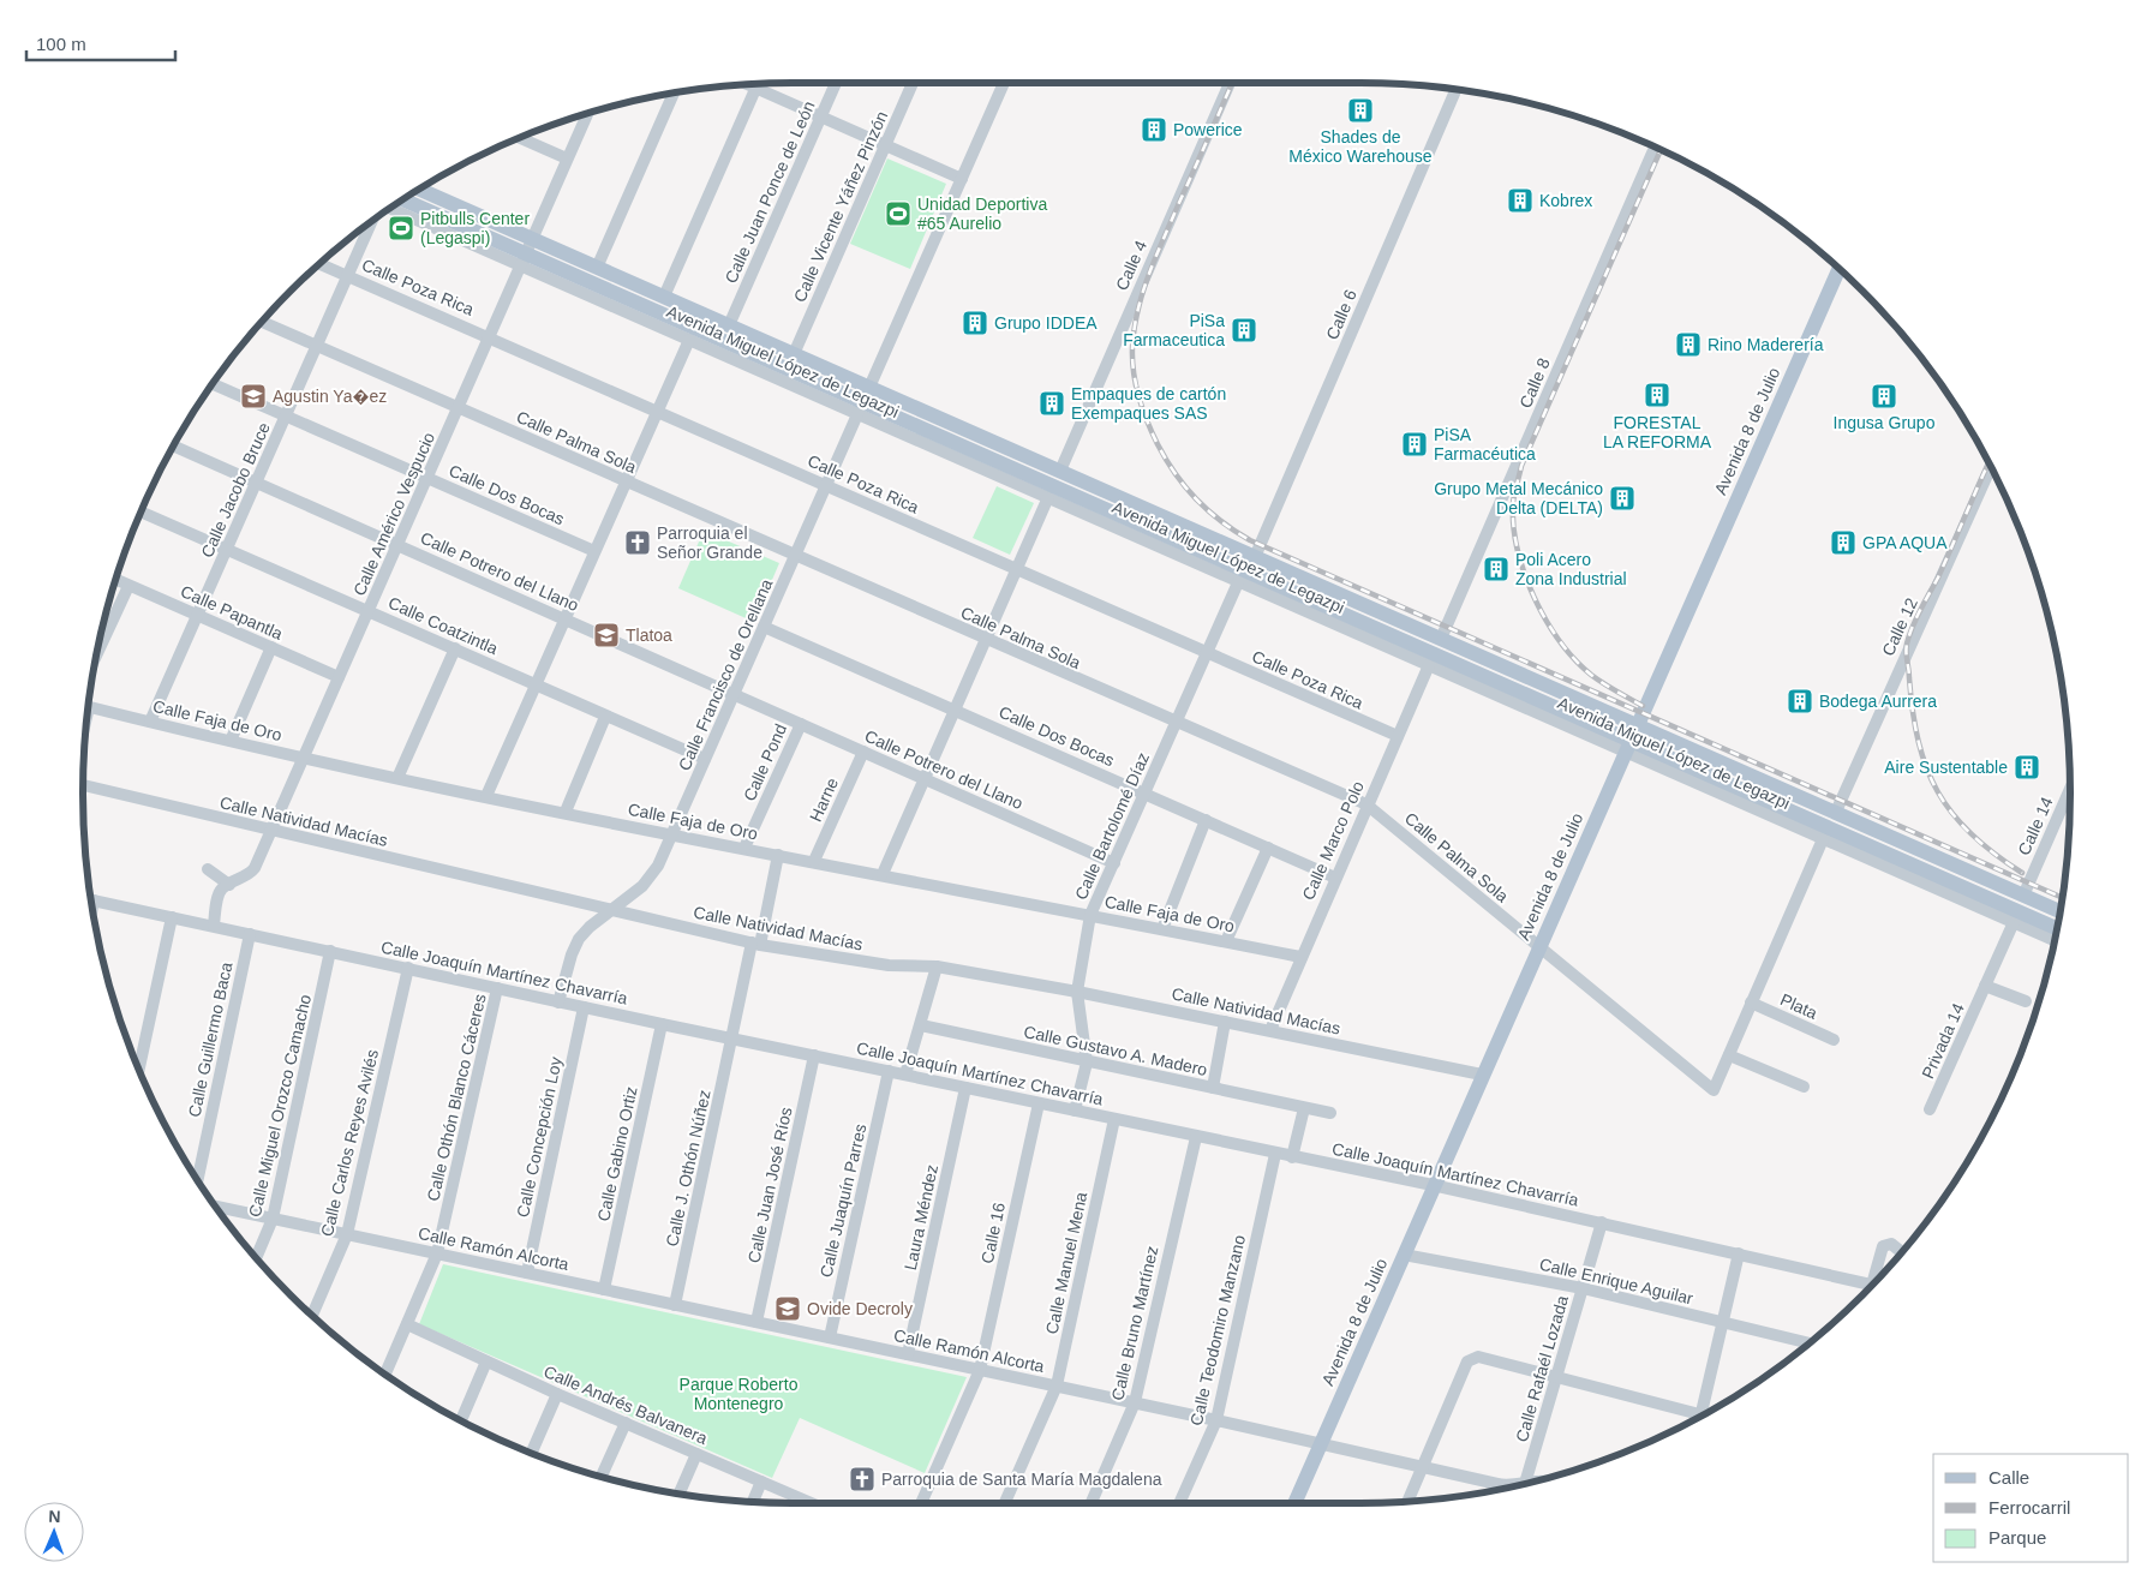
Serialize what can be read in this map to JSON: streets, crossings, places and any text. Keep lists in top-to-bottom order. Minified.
{"streets":{"main road":["Avenida Miguel López de Legazpi","Avenida 8 de Julio"],"street":["Calle Juan Ponce de León","Calle Vicente Yáñez Pinzón","Calle 4","Calle Poza Rica","Calle 6","Calle 8","Calle Palma Sola","Calle Jacobo Bruce","Calle Dos Bocas","Calle Américo Vespucio","Calle Potrero del Llano","Calle Papantla","Calle Coatzintla","Calle 12","Calle Francisco de Orellana","Calle Faja de Oro","Calle Pond","Harne","Calle Natividad Macías","Calle Bartolomé Díaz","Calle 14","Calle Marco Polo","Calle Joaquín Martínez Chavarría","Plata","Calle Guillermo Baca","Privada 14","Calle Gustavo A. Madero","Calle Othón Blanco Cáceres","Calle Miguel Orozco Camacho","Calle Concepción Loy","Calle Carlos Reyes Avilés","Calle Gabino Ortiz","Calle J. Othón Núñez","Calle Juan José Ríos","Calle Juaquín Parres","Laura Méndez","Calle 16","Calle Ramón Alcorta","Calle Manuel Mena","Calle Enrique Aguilar","Calle Bruno Martínez","Calle Teodomiro Manzano","Calle Rafaél Lozada","Calle Andrés Balvanera"]},"crossings":[["Calle Juan Ponce de León","Avenida Miguel López de Legazpi"],["Calle Vicente Yáñez Pinzón","Avenida Miguel López de Legazpi"],["Calle 4","Avenida Miguel López de Legazpi"],["Calle Poza Rica","Calle Jacobo Bruce"],["Calle Poza Rica","Calle Américo Vespucio"],["Calle Poza Rica","Calle Francisco de Orellana"],["Calle Poza Rica","Calle Bartolomé Díaz"],["Calle Poza Rica","Calle Marco Polo"],["Calle 6","Avenida Miguel López de Legazpi"],["Calle 6","Calle Bartolomé Díaz"],["Avenida Miguel López de Legazpi","Calle 8"],["Avenida Miguel López de Legazpi","Avenida 8 de Julio"],["Avenida Miguel López de Legazpi","Calle Américo Vespucio"],["Avenida Miguel López de Legazpi","Calle 12"],["Avenida Miguel López de Legazpi","Calle Francisco de Orellana"],["Avenida Miguel López de Legazpi","Calle Bartolomé Díaz"],["Avenida Miguel López de Legazpi","Calle 14"],["Avenida Miguel López de Legazpi","Calle Marco Polo"],["Avenida 8 de Julio","Calle Palma Sola"],["Avenida 8 de Julio","Calle Natividad Macías"],["Avenida 8 de Julio","Calle Joaquín Martínez Chavarría"],["Avenida 8 de Julio","Calle Ramón Alcorta"],["Avenida 8 de Julio","Calle Enrique Aguilar"],["Calle Palma Sola","Calle Jacobo Bruce"],["Calle Palma Sola","Calle Américo Vespucio"],["Calle Palma Sola","Calle Francisco de Orellana"],["Calle Palma Sola","Calle Bartolomé Díaz"],["Calle Palma Sola","Calle Marco Polo"],["Calle Jacobo Bruce","Calle Dos Bocas"],["Calle Jacobo Bruce","Calle Potrero del Llano"],["Calle Jacobo Bruce","Calle Papantla"],["Calle Jacobo Bruce","Calle Coatzintla"],["Calle Jacobo Bruce","Calle Faja de Oro"],["Calle Dos Bocas","Calle Américo Vespucio"],["Calle Dos Bocas","Calle Francisco de Orellana"],["Calle Dos Bocas","Calle Bartolomé Díaz"],["Calle Dos Bocas","Calle Marco Polo"],["Calle Américo Vespucio","Calle Potrero del Llano"],["Calle Américo Vespucio","Calle Papantla"],["Calle Américo Vespucio","Calle Coatzintla"],["Calle Américo Vespucio","Calle Faja de Oro"],["Calle Américo Vespucio","Calle Natividad Macías"],["Calle Américo Vespucio","Calle Joaquín Martínez Chavarría"],["Calle Potrero del Llano","Calle Francisco de Orellana"],["Calle Potrero del Llano","Calle Pond"],["Calle Potrero del Llano","Harne"],["Calle Potrero del Llano","Calle Bartolomé Díaz"],["Calle Coatzintla","Calle Francisco de Orellana"],["Calle Francisco de Orellana","Calle Faja de Oro"],["Calle Francisco de Orellana","Calle Natividad Macías"],["Calle Francisco de Orellana","Calle Joaquín Martínez Chavarría"],["Calle Faja de Oro","Calle Pond"],["Calle Faja de Oro","Harne"],["Calle Faja de Oro","Calle Bartolomé Díaz"],["Calle Faja de Oro","Calle Marco Polo"],["Calle Faja de Oro","Calle J. Othón Núñez"],["Calle Natividad Macías","Calle Bartolomé Díaz"],["Calle Natividad Macías","Calle Marco Polo"],["Calle Natividad Macías","Calle J. Othón Núñez"],["Calle Bartolomé Díaz","Calle Joaquín Martínez Chavarría"],["Calle Bartolomé Díaz","Calle Gustavo A. Madero"],["Calle Joaquín Martínez Chavarría","Calle Guillermo Baca"],["Calle Joaquín Martínez Chavarría","Calle Othón Blanco Cáceres"],["Calle Joaquín Martínez Chavarría","Calle Miguel Orozco Camacho"],["Calle Joaquín Martínez Chavarría","Calle Concepción Loy"],["Calle Joaquín Martínez Chavarría","Calle Carlos Reyes Avilés"],["Calle Joaquín Martínez Chavarría","Calle Gabino Ortiz"],["Calle Joaquín Martínez Chavarría","Calle J. Othón Núñez"],["Calle Joaquín Martínez Chavarría","Calle Juan José Ríos"],["Calle Joaquín Martínez Chavarría","Calle Juaquín Parres"],["Calle Joaquín Martínez Chavarría","Laura Méndez"],["Calle Joaquín Martínez Chavarría","Calle 16"],["Calle Joaquín Martínez Chavarría","Calle Manuel Mena"],["Calle Joaquín Martínez Chavarría","Calle Bruno Martínez"],["Calle Joaquín Martínez Chavarría","Calle Teodomiro Manzano"],["Calle Joaquín Martínez Chavarría","Calle Rafaél Lozada"],["Calle Othón Blanco Cáceres","Calle Ramón Alcorta"],["Calle Othón Blanco Cáceres","Calle Andrés Balvanera"],["Calle Miguel Orozco Camacho","Calle Ramón Alcorta"],["Calle Concepción Loy","Calle Ramón Alcorta"],["Calle Carlos Reyes Avilés","Calle Ramón Alcorta"],["Calle Gabino Ortiz","Calle Ramón Alcorta"],["Calle J. Othón Núñez","Calle Ramón Alcorta"],["Calle Juan José Ríos","Calle Ramón Alcorta"],["Calle Juaquín Parres","Calle Ramón Alcorta"],["Laura Méndez","Calle Ramón Alcorta"],["Calle 16","Calle Ramón Alcorta"],["Calle Ramón Alcorta","Calle Manuel Mena"],["Calle Ramón Alcorta","Calle Bruno Martínez"],["Calle Ramón Alcorta","Calle Teodomiro Manzano"],["Calle Enrique Aguilar","Calle Rafaél Lozada"]],"parks":["Parque Roberto Montenegro"],"places":{"building":["Shades de México Warehouse","Powerice","Kobrex","Grupo IDDEA","PiSa Farmaceutica","Rino Maderería","FORESTAL LA REFORMA","Ingusa Grupo","Empaques de cartón Exempaques SAS","PiSA Farmacéutica","Grupo Metal Mecánico Delta (DELTA)","GPA AQUA","Poli Acero Zona Industrial","Bodega Aurrera","Aire Sustentable"],"sports":["Unidad Deportiva #65 Aurelio","Pitbulls Center (Legaspi)"],"school or university":["Agustin Ya�ez","Tlatoa","Ovide Decroly"],"church":["Parroquia el Señor Grande","Parroquia de Santa María Magdalena"]},"legend":["Calle","Ferrocarril","Parque"],"scale_bar":"100 m","north":"top"}
